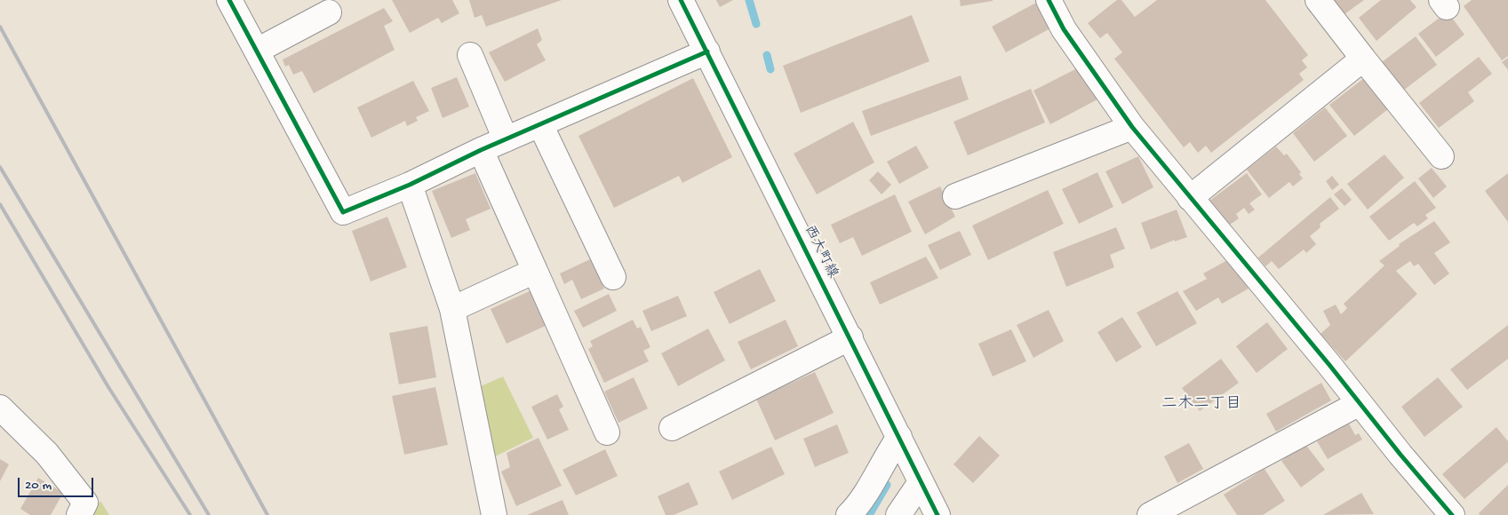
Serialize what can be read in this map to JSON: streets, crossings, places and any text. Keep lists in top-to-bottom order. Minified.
{"streets":{"street":["西大町線"]},"districts":["二木二丁目"],"scale_bar":"20 m"}
